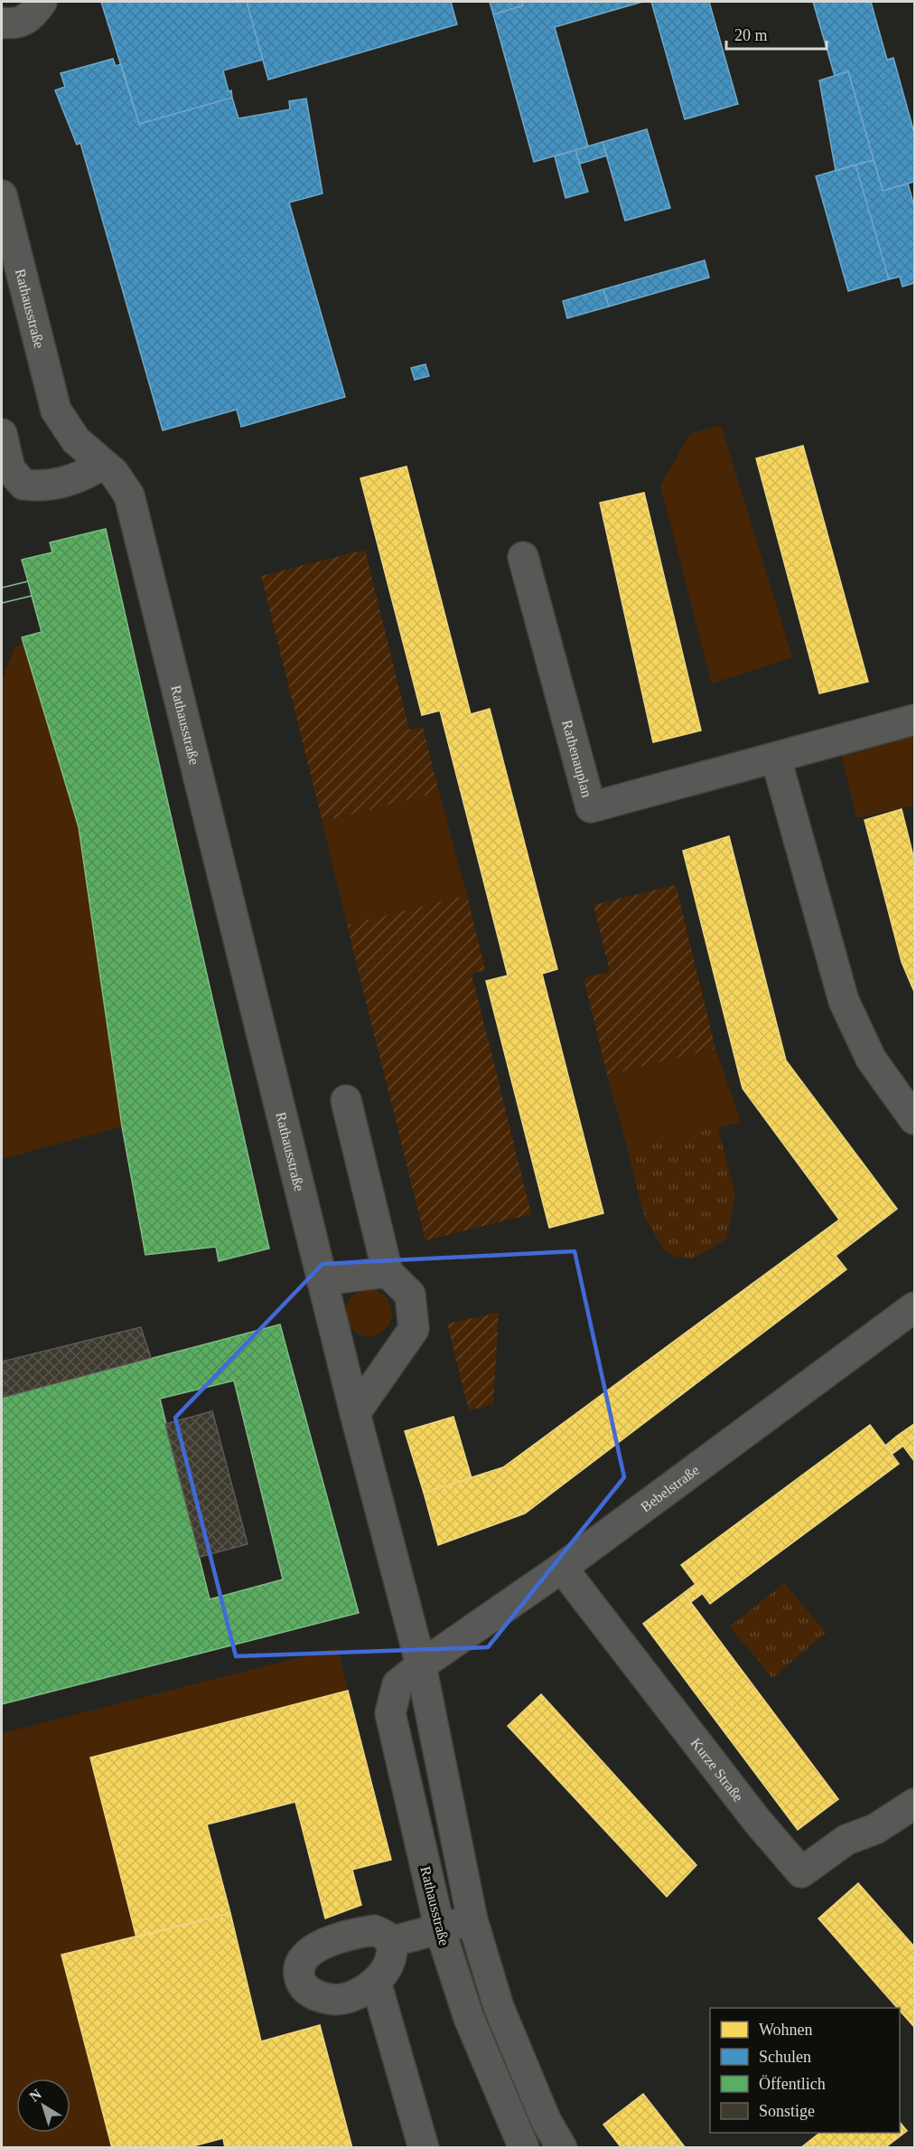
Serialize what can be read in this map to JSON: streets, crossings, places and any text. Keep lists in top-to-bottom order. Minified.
{"streets":{"street":["Rathausstraße","Rathenauplan","Bebelstraße","Kurze Straße"]},"crossings":[["Rathausstraße","Bebelstraße"],["Bebelstraße","Kurze Straße"]],"legend":["Wohnen","Schulen","Öffentlich","Sonstige"],"scale_bar":"20 m","north":"top left"}
